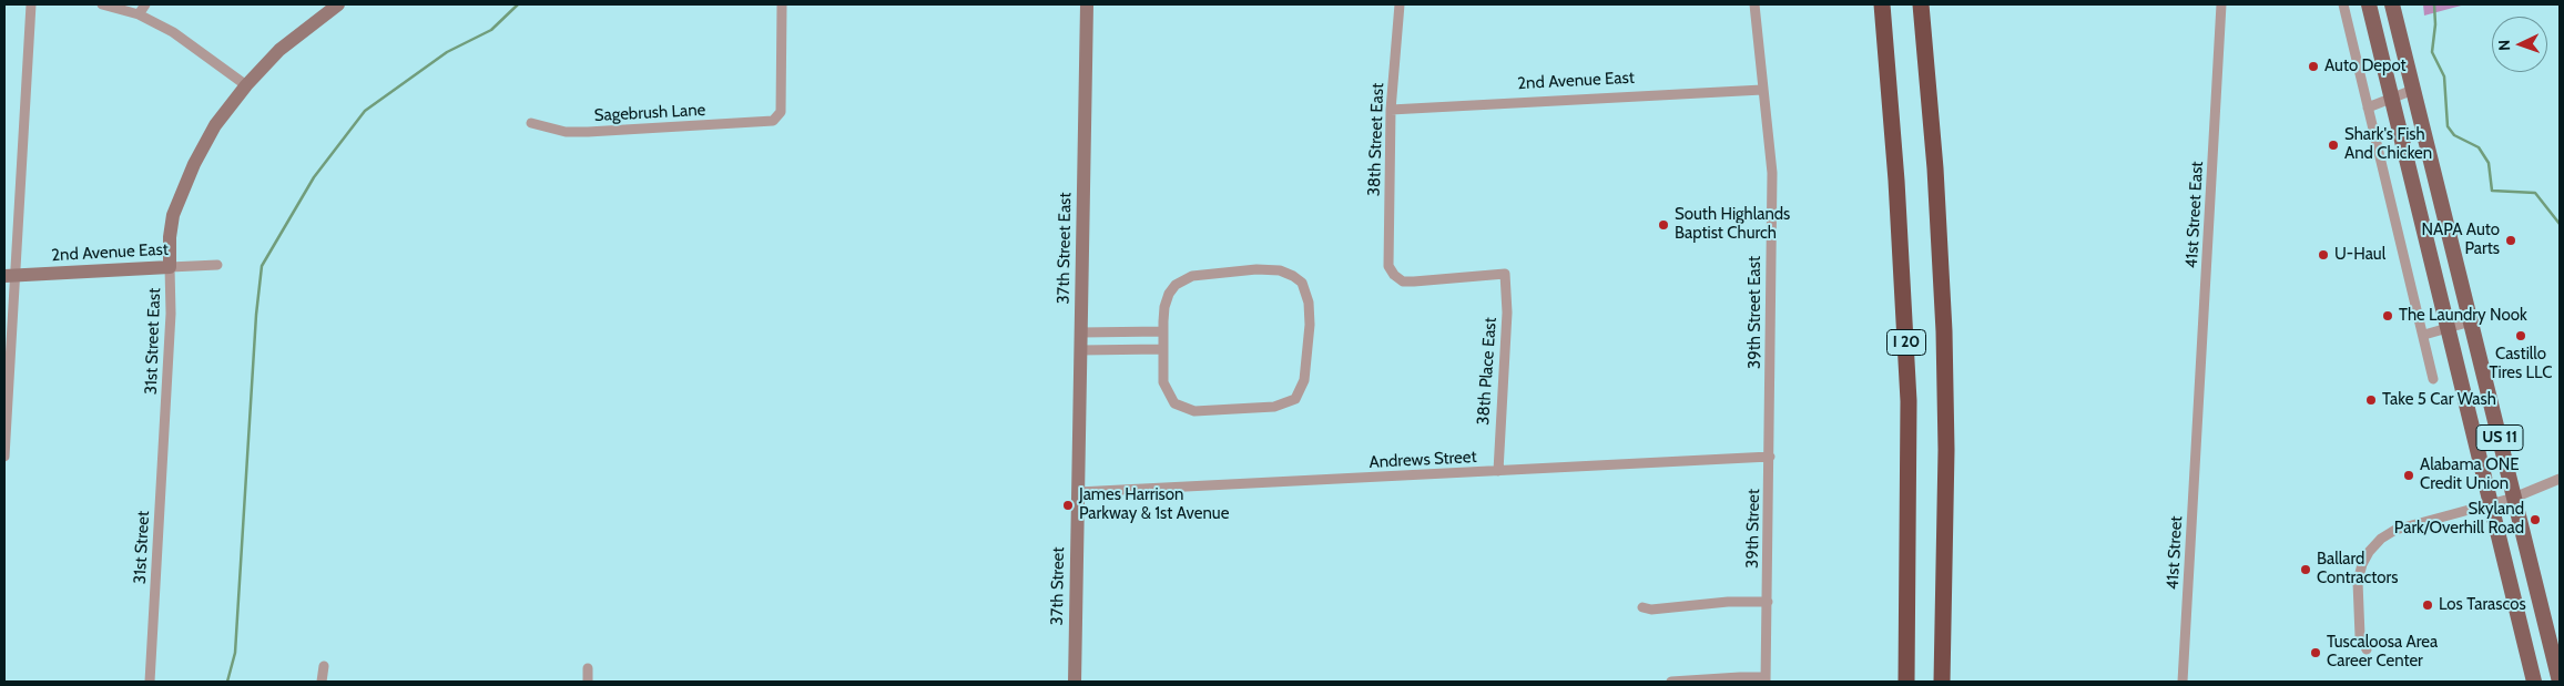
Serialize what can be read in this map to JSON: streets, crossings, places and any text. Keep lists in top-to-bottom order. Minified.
{"streets":{"highway":["I 20"],"main road":["US 11"],"street":["2nd Avenue East","Sagebrush Lane","38th Street East","41st Street East","37th Street East","39th Street East","31st Street East","38th Place East","Andrews Street","39th Street","31st Street","41st Street","37th Street"]},"crossings":[["2nd Avenue East","38th Street East"],["2nd Avenue East","39th Street East"],["2nd Avenue East","31st Street East"],["38th Street East","38th Place East"],["41st Street East","41st Street"],["37th Street East","Andrews Street"],["37th Street East","37th Street"],["39th Street East","Andrews Street"],["39th Street East","39th Street"],["31st Street East","31st Street"],["38th Place East","Andrews Street"],["Andrews Street","39th Street"],["Andrews Street","37th Street"]],"places":["Auto Depot","Shark's Fish And Chicken","South Highlands Baptist Church","NAPA Auto Parts","U-Haul","The Laundry Nook","Castillo Tires LLC","Take 5 Car Wash","Alabama ONE Credit Union","James Harrison Parkway & 1st Avenue","Skyland Park/Overhill Road","Ballard Contractors","Los Tarascos","Tuscaloosa Area Career Center"],"north":"left"}
